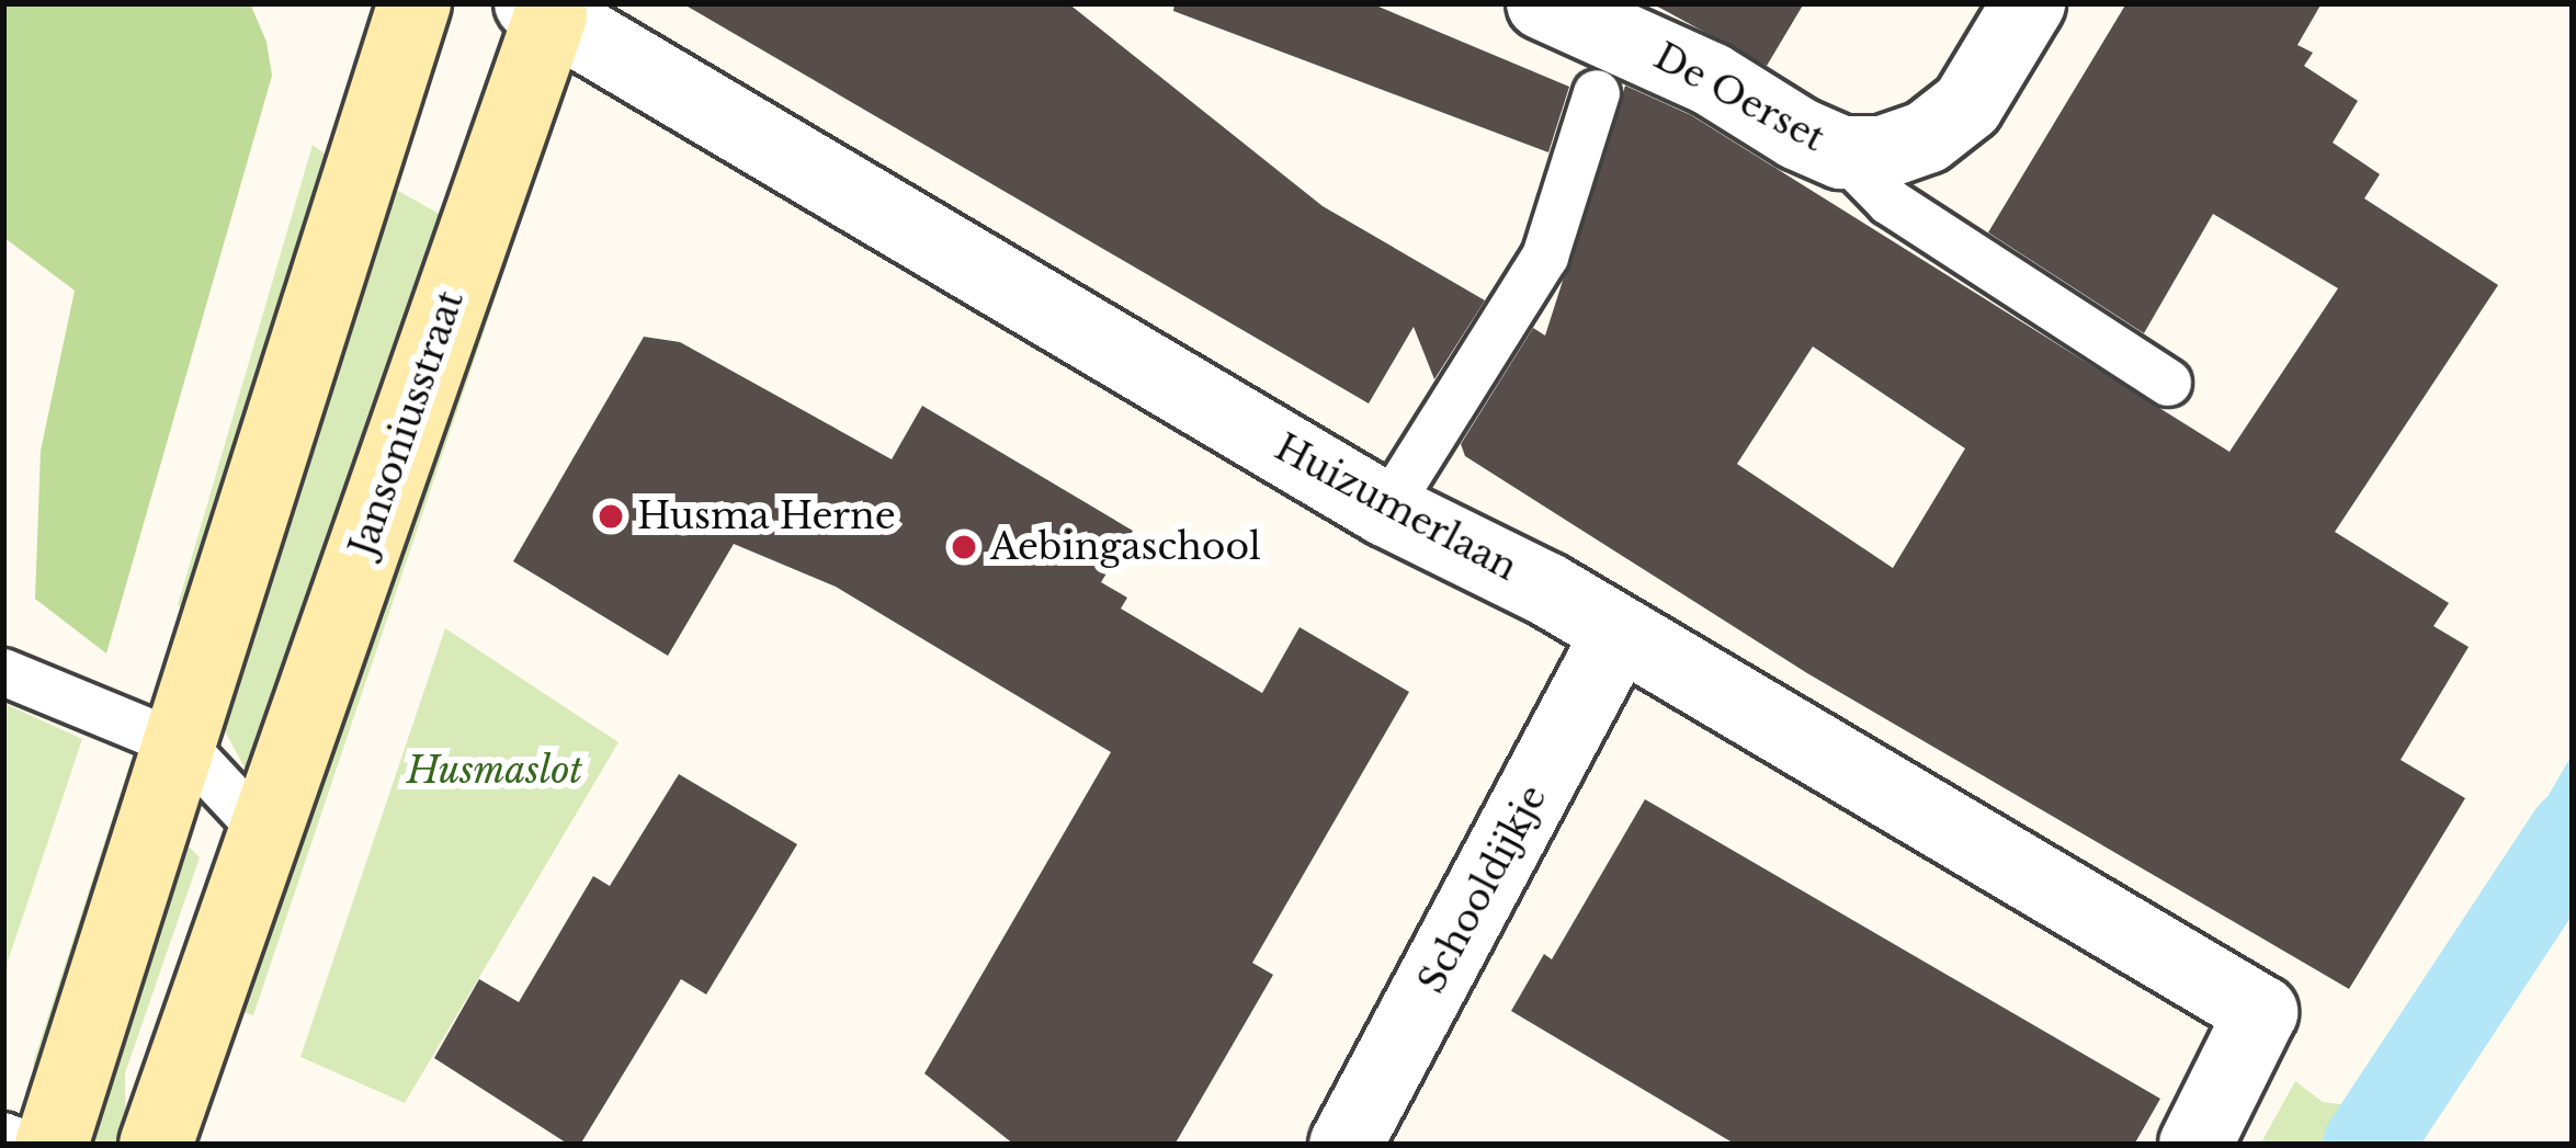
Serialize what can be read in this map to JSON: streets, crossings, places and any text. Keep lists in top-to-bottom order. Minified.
{"streets":{"street":["De Oerset","Jansoniusstraat","Huizumerlaan","Schooldijkje"]},"crossings":[["Jansoniusstraat","Huizumerlaan"],["Huizumerlaan","Schooldijkje"]],"parks":["Husmaslot"],"places":["Husma Herne","Aebingaschool"]}
